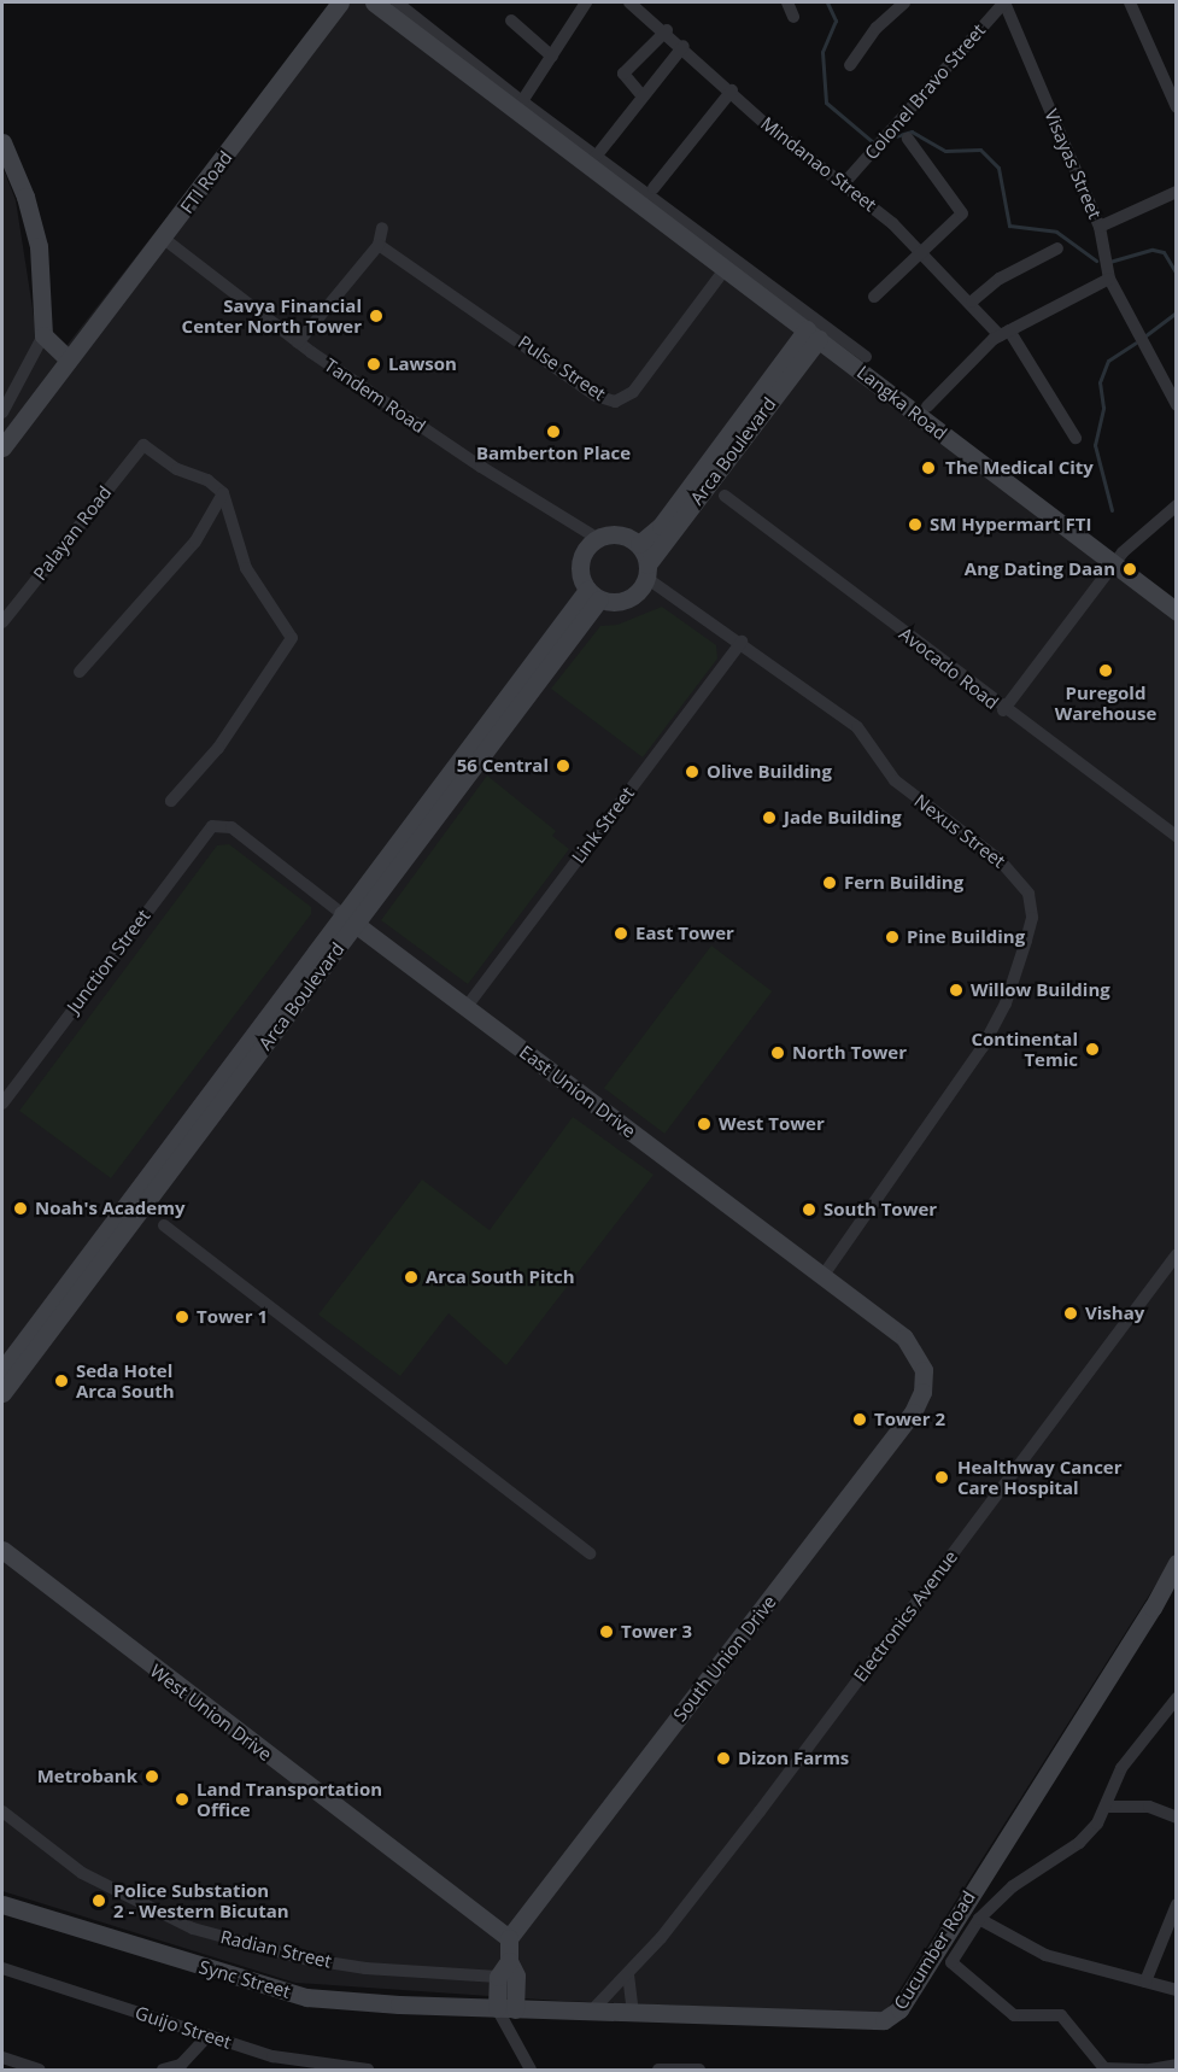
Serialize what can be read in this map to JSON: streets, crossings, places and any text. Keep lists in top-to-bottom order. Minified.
{"streets":{"street":["Colonel Bravo Street","Mindanao Street","Visayas Street","FTI Road","Pulse Street","Tandem Road","Langka Road","Arca Boulevard","Palayan Road","Avocado Road","Link Street","Nexus Street","Junction Street","East Union Drive","Electronics Avenue","South Union Drive","West Union Drive","Radian Street","Cucumber Road","Sync Street","Guijo Street"]},"crossings":[["Colonel Bravo Street","Mindanao Street"],["Colonel Bravo Street","Visayas Street"],["FTI Road","Tandem Road"],["Pulse Street","Langka Road"],["Tandem Road","Arca Boulevard"],["Tandem Road","Nexus Street"],["Langka Road","Arca Boulevard"],["Arca Boulevard","Nexus Street"],["Arca Boulevard","East Union Drive"],["Link Street","Nexus Street"],["Link Street","East Union Drive"],["Nexus Street","East Union Drive"],["Junction Street","East Union Drive"],["East Union Drive","South Union Drive"],["Electronics Avenue","Cucumber Road"],["South Union Drive","West Union Drive"],["Cucumber Road","Sync Street"]],"places":["Savya Financial Center North Tower","Lawson","Bamberton Place","The Medical City","SM Hypermart FTI","Ang Dating Daan","Puregold Warehouse","56 Central","Olive Building","Jade Building","Fern Building","East Tower","Pine Building","Willow Building","Continental Temic","North Tower","West Tower","Noah's Academy","South Tower","Arca South Pitch","Vishay","Tower 1","Seda Hotel Arca South","Tower 2","Healthway Cancer Care Hospital","Tower 3","Dizon Farms","Metrobank","Land Transportation Office","Police Substation 2 - Western Bicutan"]}
